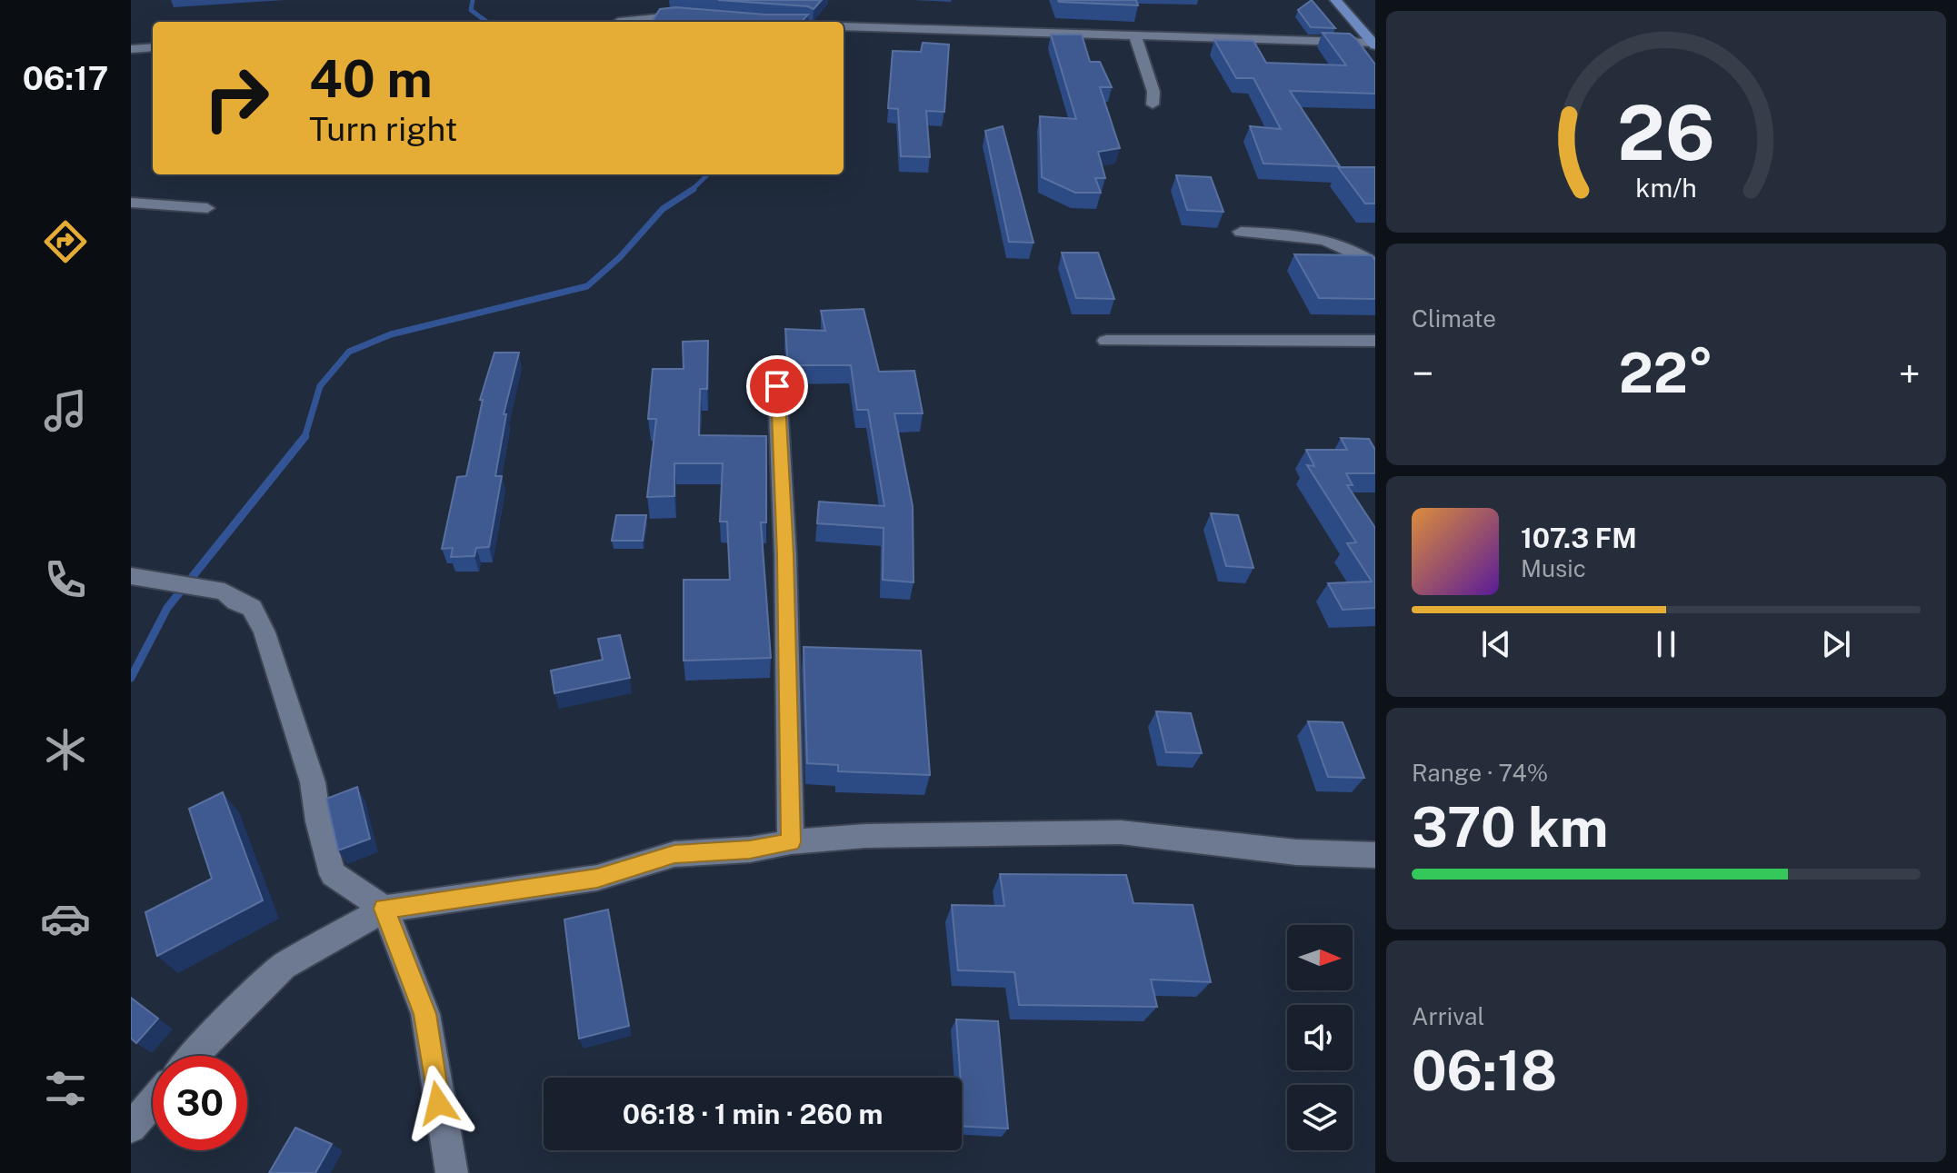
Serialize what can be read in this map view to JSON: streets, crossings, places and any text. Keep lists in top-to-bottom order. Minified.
{"north":"right","page":{"tabs":"06:17","turn":["40 m","Turn right"],"tile":["Climate",["Range · 74%","370 km"],["Arrival","06:18"]],"heat":["−","22°","+"],"song":["107.3 FM","Music"],"limit":"30","trip":"06:18 · 1 min · 260 m","gauge":["26","km/h"]}}
